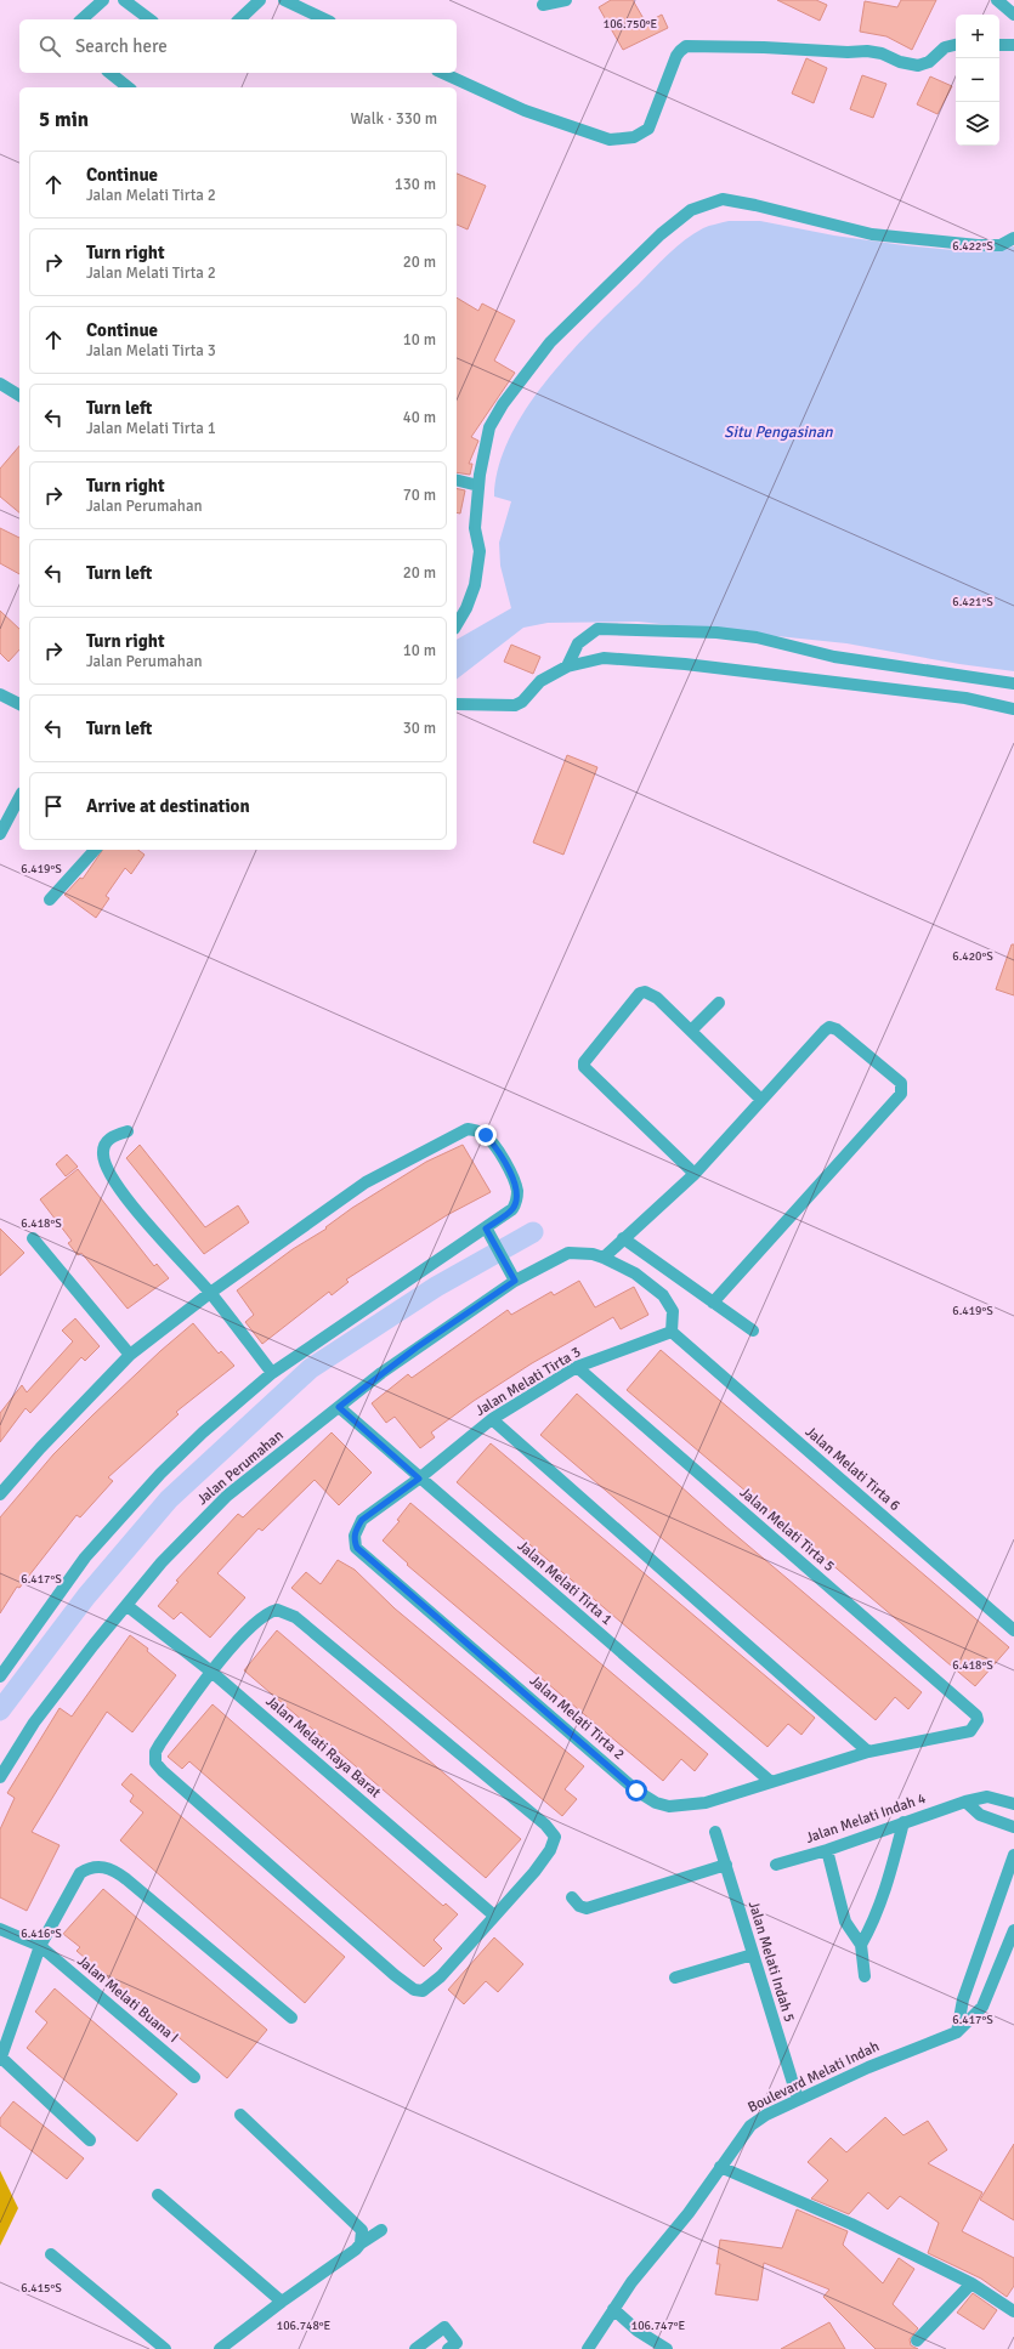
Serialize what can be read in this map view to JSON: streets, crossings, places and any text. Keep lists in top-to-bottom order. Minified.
{"streets":{"street":["Jalan Melati Tirta 3","Jalan Perumahan","Jalan Melati Tirta 6","Jalan Melati Tirta 5","Jalan Melati Tirta 1","Jalan Melati Tirta 2","Jalan Melati Raya Barat","Jalan Melati Indah 4","Jalan Melati Indah 5","Jalan Melati Buana I","Boulevard Melati Indah"]},"crossings":[["Jalan Melati Tirta 3","Jalan Melati Tirta 6"],["Jalan Melati Tirta 3","Jalan Melati Tirta 5"],["Jalan Melati Tirta 3","Jalan Melati Tirta 1"],["Jalan Melati Tirta 3","Jalan Melati Tirta 2"],["Jalan Perumahan","Jalan Melati Tirta 1"],["Jalan Perumahan","Jalan Melati Raya Barat"],["Jalan Melati Tirta 5","Jalan Melati Tirta 2"],["Jalan Melati Tirta 1","Jalan Melati Tirta 2"],["Jalan Melati Indah 5","Boulevard Melati Indah"]],"water":["Situ Pengasinan"],"page":{"map_buttons":["+","−"],"search":"Search here","heading":["5 min","Walk · 330 m"],"list":[["Continue","Jalan Melati Tirta 2","130 m"],["Turn right","Jalan Melati Tirta 2","20 m"],["Continue","Jalan Melati Tirta 3","10 m"],["Turn left","Jalan Melati Tirta 1","40 m"],["Turn right","Jalan Perumahan","70 m"],["Turn left","20 m"],["Turn right","Jalan Perumahan","10 m"],["Turn left","30 m"],"Arrive at destination"]},"coordinates":["106.750°E","6.422°S","6.421°S","6.419°S","6.420°S","6.418°S","6.417°S","6.416°S","6.415°S","106.748°E","106.747°E"]}
